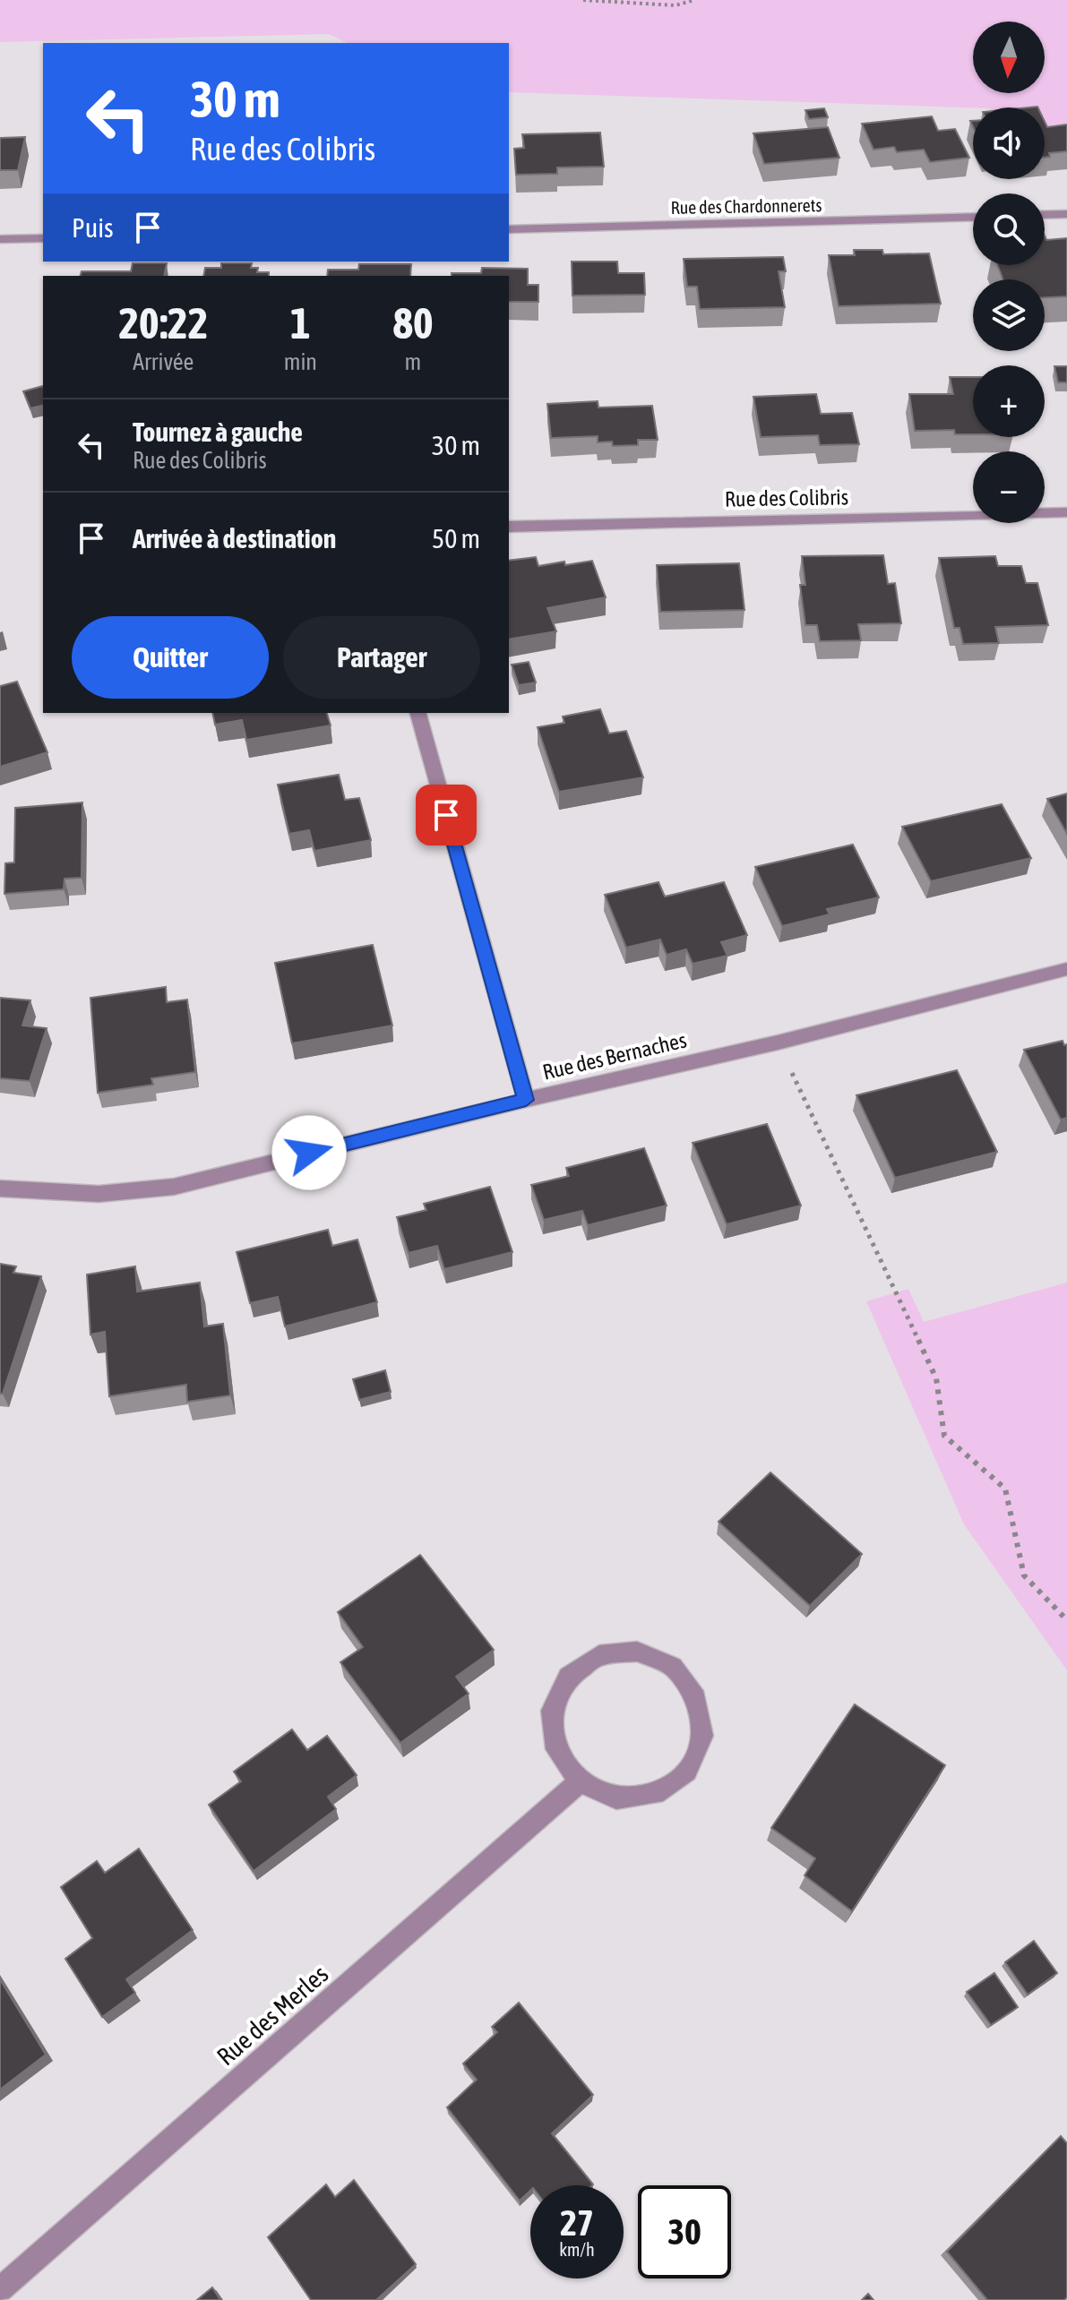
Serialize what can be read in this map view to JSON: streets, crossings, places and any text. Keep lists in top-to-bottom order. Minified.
{"streets":{"street":["Rue des Chardonnerets","Rue des Colibris","Rue des Bernaches","Rue des Merles"]},"north":"bottom","page":{"map_buttons":["+","−"],"turn":["30 m","Rue des Colibris"],"then":"Puis","eta":["20:22","Arrivée","1","min","80","m"],"list":[{"name":"Tournez à gauche","note":"Rue des Colibris","value":"30 m"},{"name":"Arrivée à destination","value":"50 m"}],"buttons":["Quitter","Partager"],"speed":"27 km/h","limit":"30"}}
